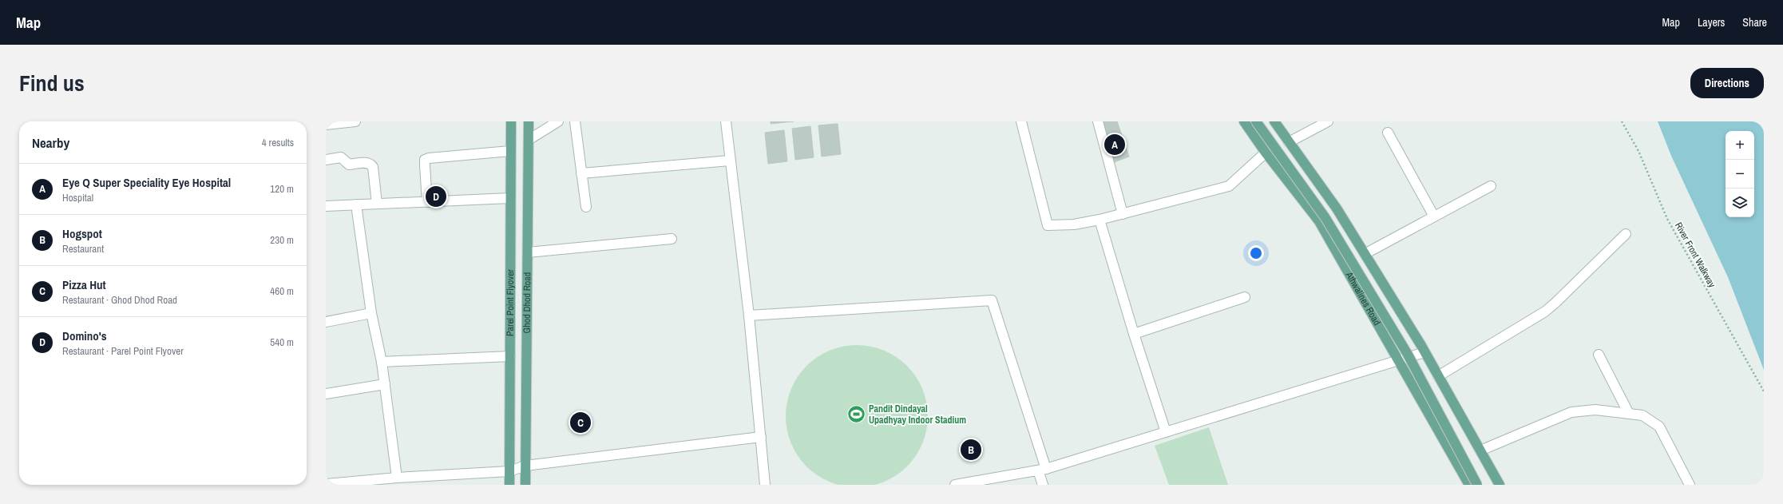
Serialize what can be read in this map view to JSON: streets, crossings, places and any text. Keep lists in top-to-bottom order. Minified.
{"streets":{"main road":["Athwalines Road","Parel Point Flyover","Ghod Dhod Road"],"path":["River Front Walkway"]},"places":{"sports":["Pandit Dindayal Upadhyay Indoor Stadium"]},"page":{"header":"Map","nav":["Map","Layers","Share"],"title":"Find us","buttons":"Directions","heading":["Nearby","4 results"],"map_buttons":["+","−"],"pins":["A","D","C","B"],"list":[{"mark":"A","name":"Eye Q Super Speciality Eye Hospital","note":"Hospital","value":"120 m"},{"mark":"B","name":"Hogspot","note":"Restaurant","value":"230 m"},{"mark":"C","name":"Pizza Hut","note":"Restaurant · Ghod Dhod Road","value":"460 m"},{"mark":"D","name":"Domino's","note":"Restaurant · Parel Point Flyover","value":"540 m"}]}}
